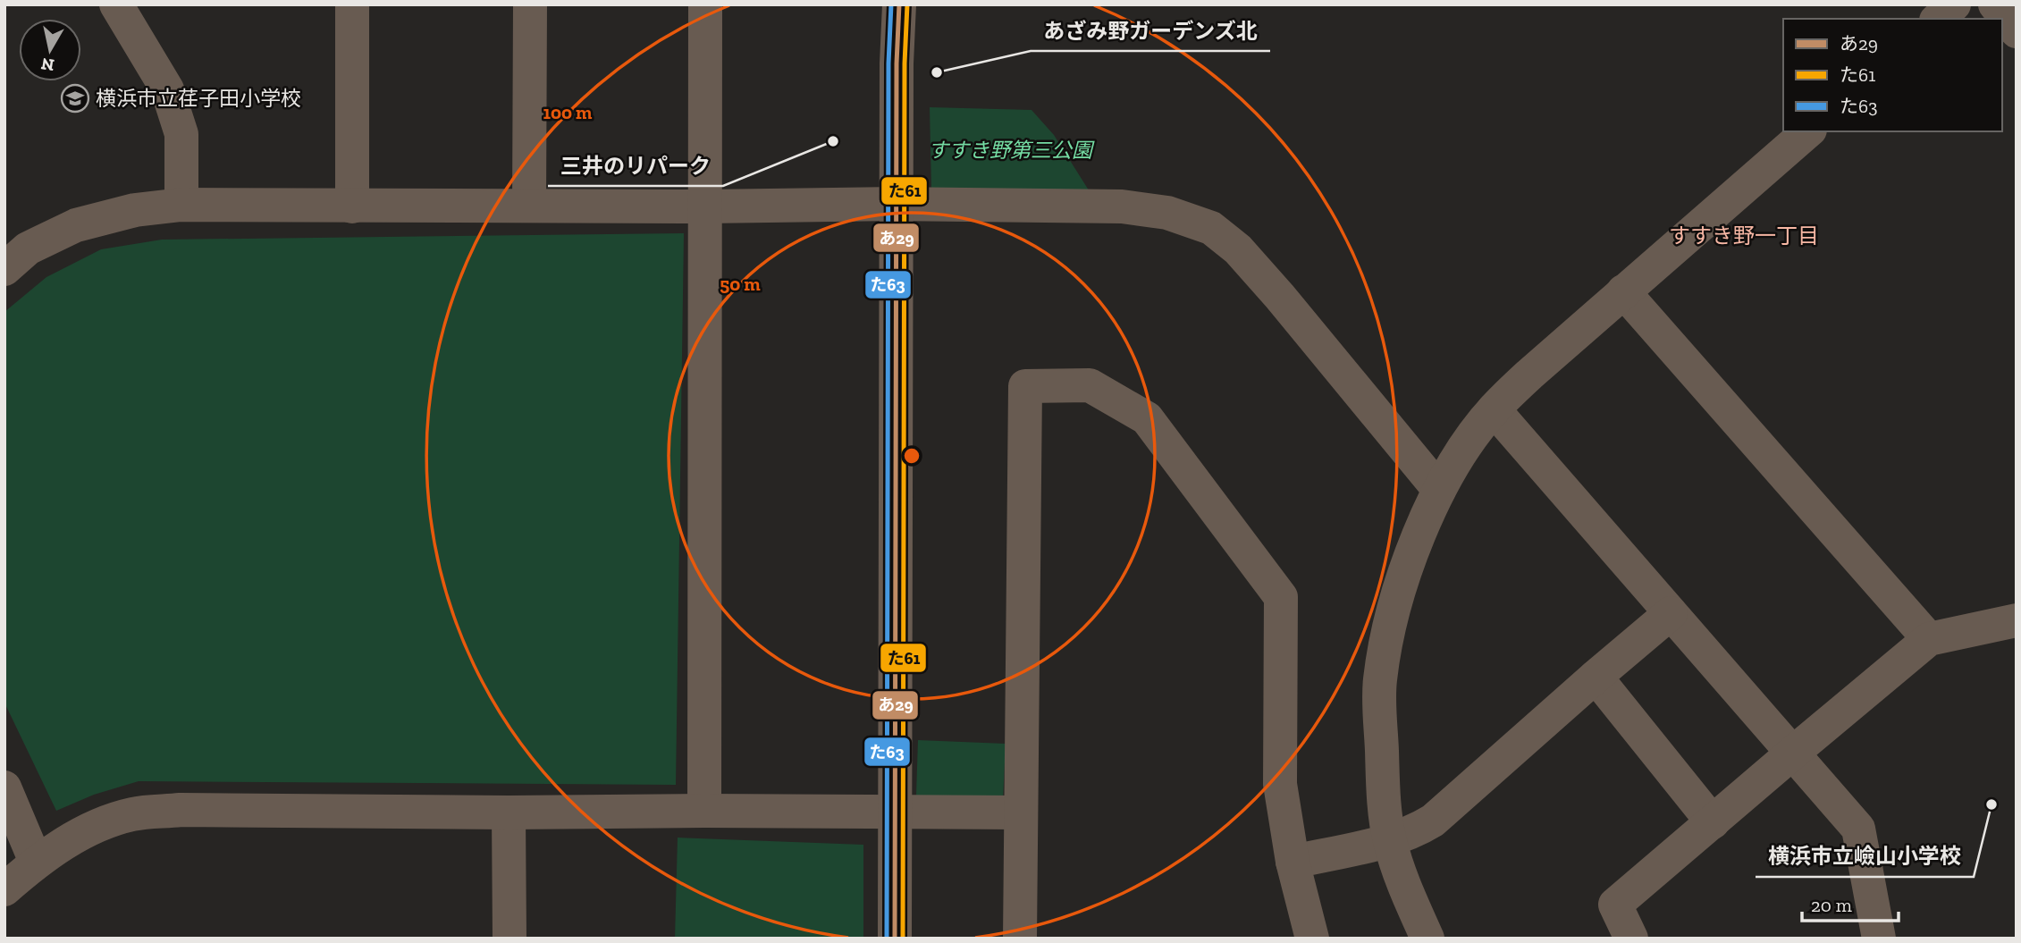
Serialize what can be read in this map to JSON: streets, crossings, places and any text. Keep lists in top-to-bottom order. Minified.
{"districts":["すすき野一丁目"],"parks":["すすき野第三公園"],"places":{"other":["あざみ野ガーデンズ北","三井のリパーク","横浜市立嶮山小学校"],"school or university":["横浜市立荏子田小学校"]},"lines":["transit line あ29","transit line た61","transit line た63"],"legend":["あ29","た61","た63"],"scale_bar":"20 m","north":"bottom","rings":["100 m","50 m"]}
